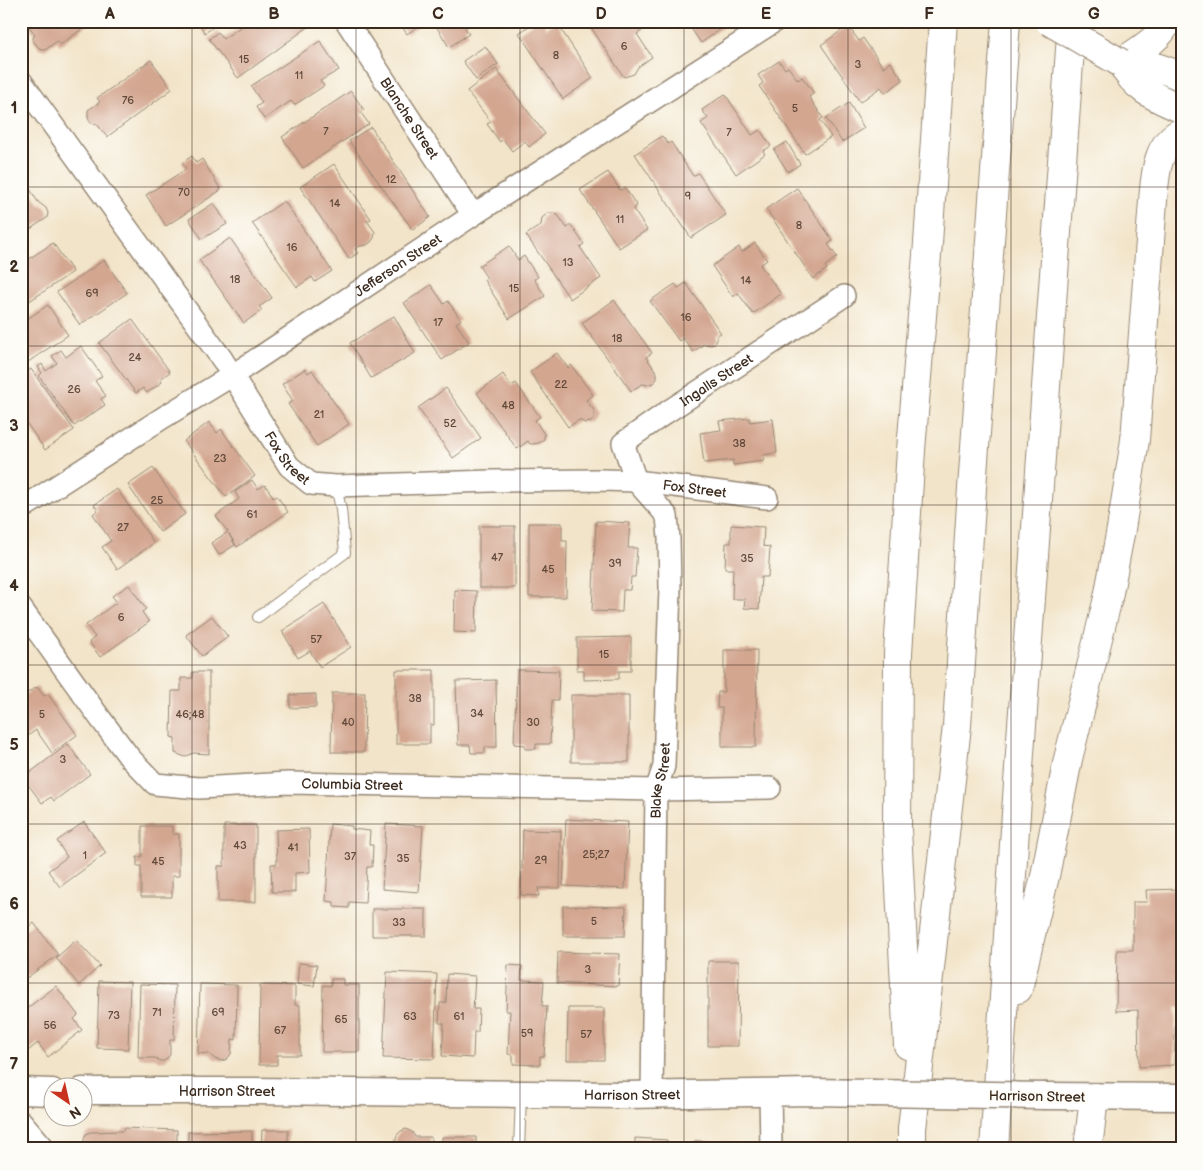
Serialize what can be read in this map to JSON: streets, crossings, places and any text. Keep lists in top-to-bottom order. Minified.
{"streets":{"street":["Blanche Street","Jefferson Street","Ingalls Street","Fox Street","Blake Street","Columbia Street","Harrison Street"]},"crossings":[["Blanche Street","Jefferson Street"],["Jefferson Street","Fox Street"],["Ingalls Street","Fox Street"],["Ingalls Street","Blake Street"],["Fox Street","Blake Street"],["Blake Street","Columbia Street"],["Blake Street","Harrison Street"]],"house_numbers":["6","8","15","3","11","76","5","7","7","12","70","9","14","11","8","16","13","18","14","15","69","16","17","18","24","22","26","48","21","52","38","23","25","61","27","47","35","39","45","6","57","15","38","34","5","46;48","40","30","3","43","41","25;27","1","37","35","29","45","5","33","3","71","69","73","63","61","65","56","67","59","57"],"north":"bottom right","grid":{"columns":["A","B","C","D","E","F","G"],"rows":["1","2","3","4","5","6","7"]}}
